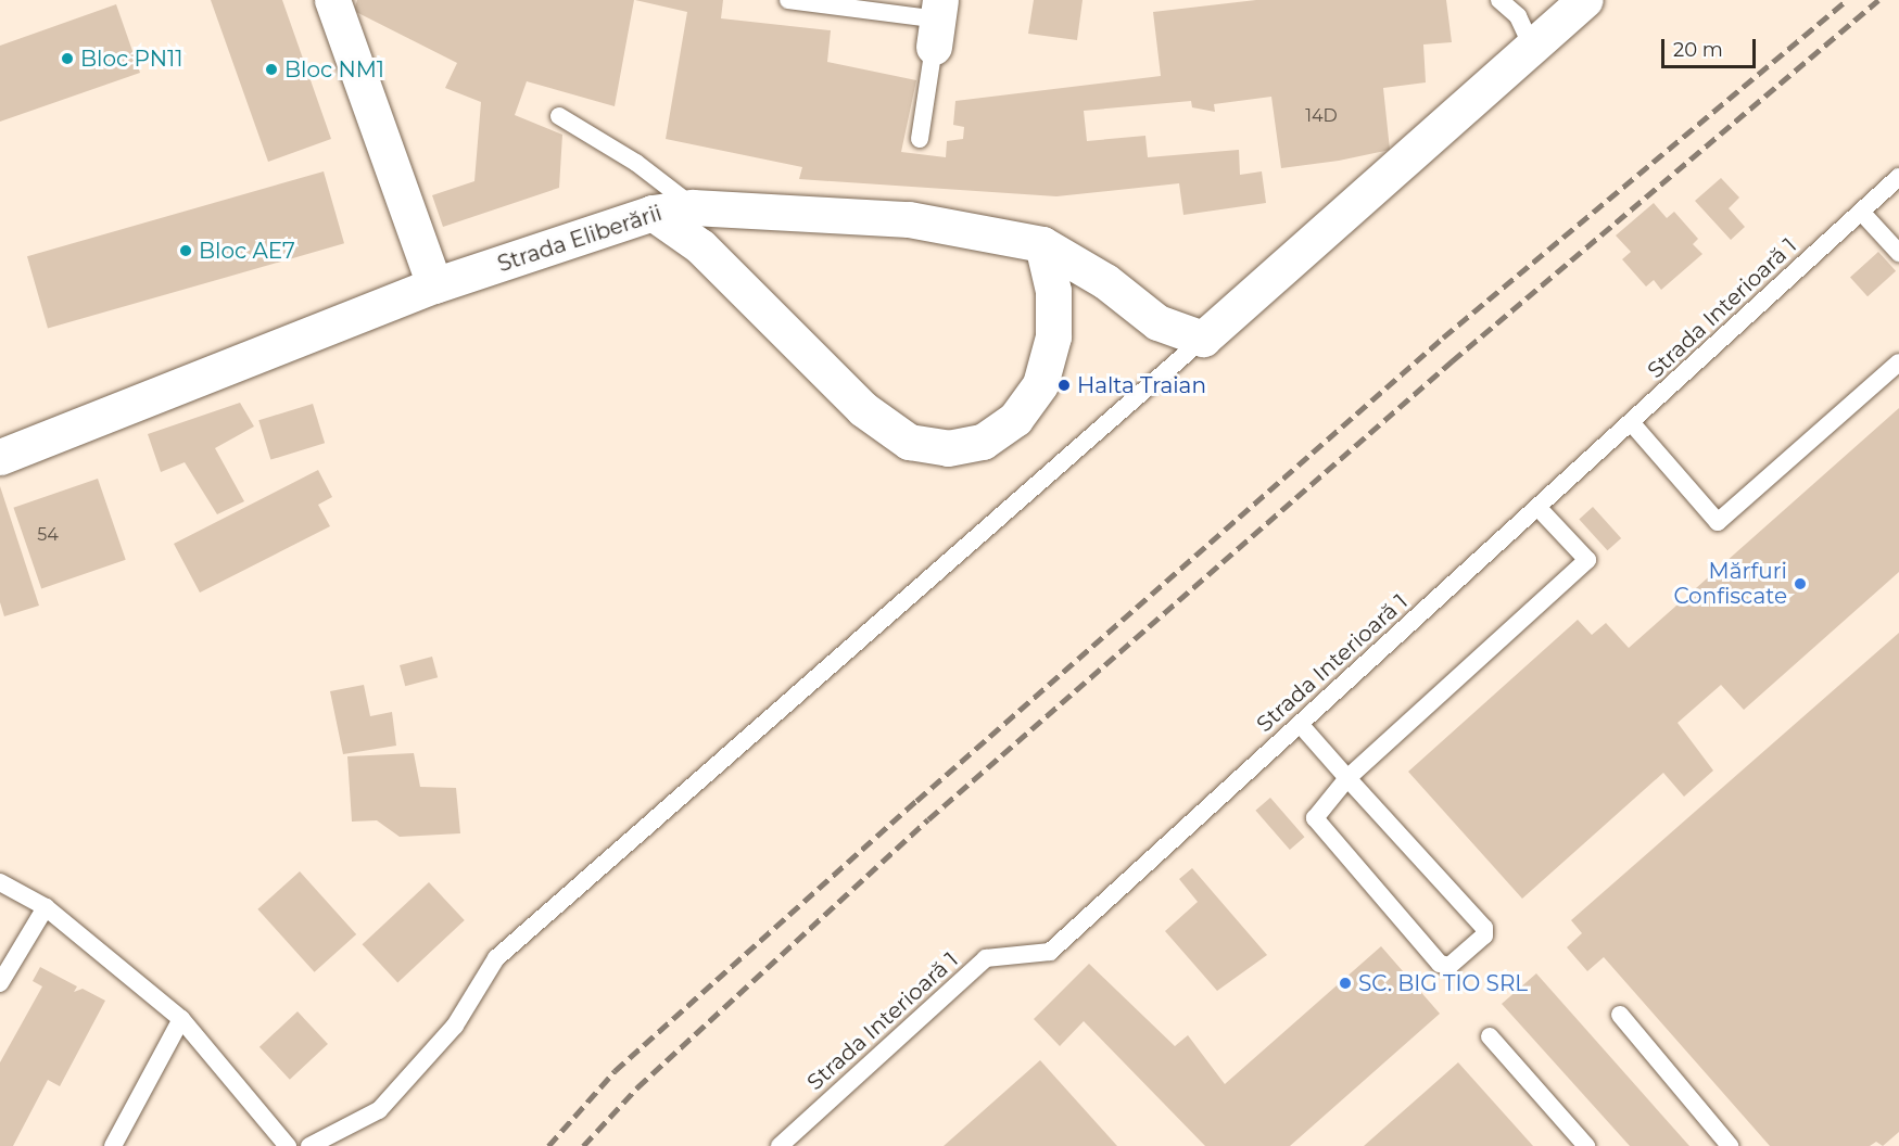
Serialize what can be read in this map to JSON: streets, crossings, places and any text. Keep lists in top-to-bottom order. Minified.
{"streets":{"street":["Strada Eliberării"],"lane":["Strada Interioară 1"]},"places":["Bloc PN11","Bloc NM1","Bloc AE7","Halta Traian","Mărfuri Confiscate","SC. BIG TIO SRL"],"house_numbers":["14D","54"],"scale_bar":"20 m"}
